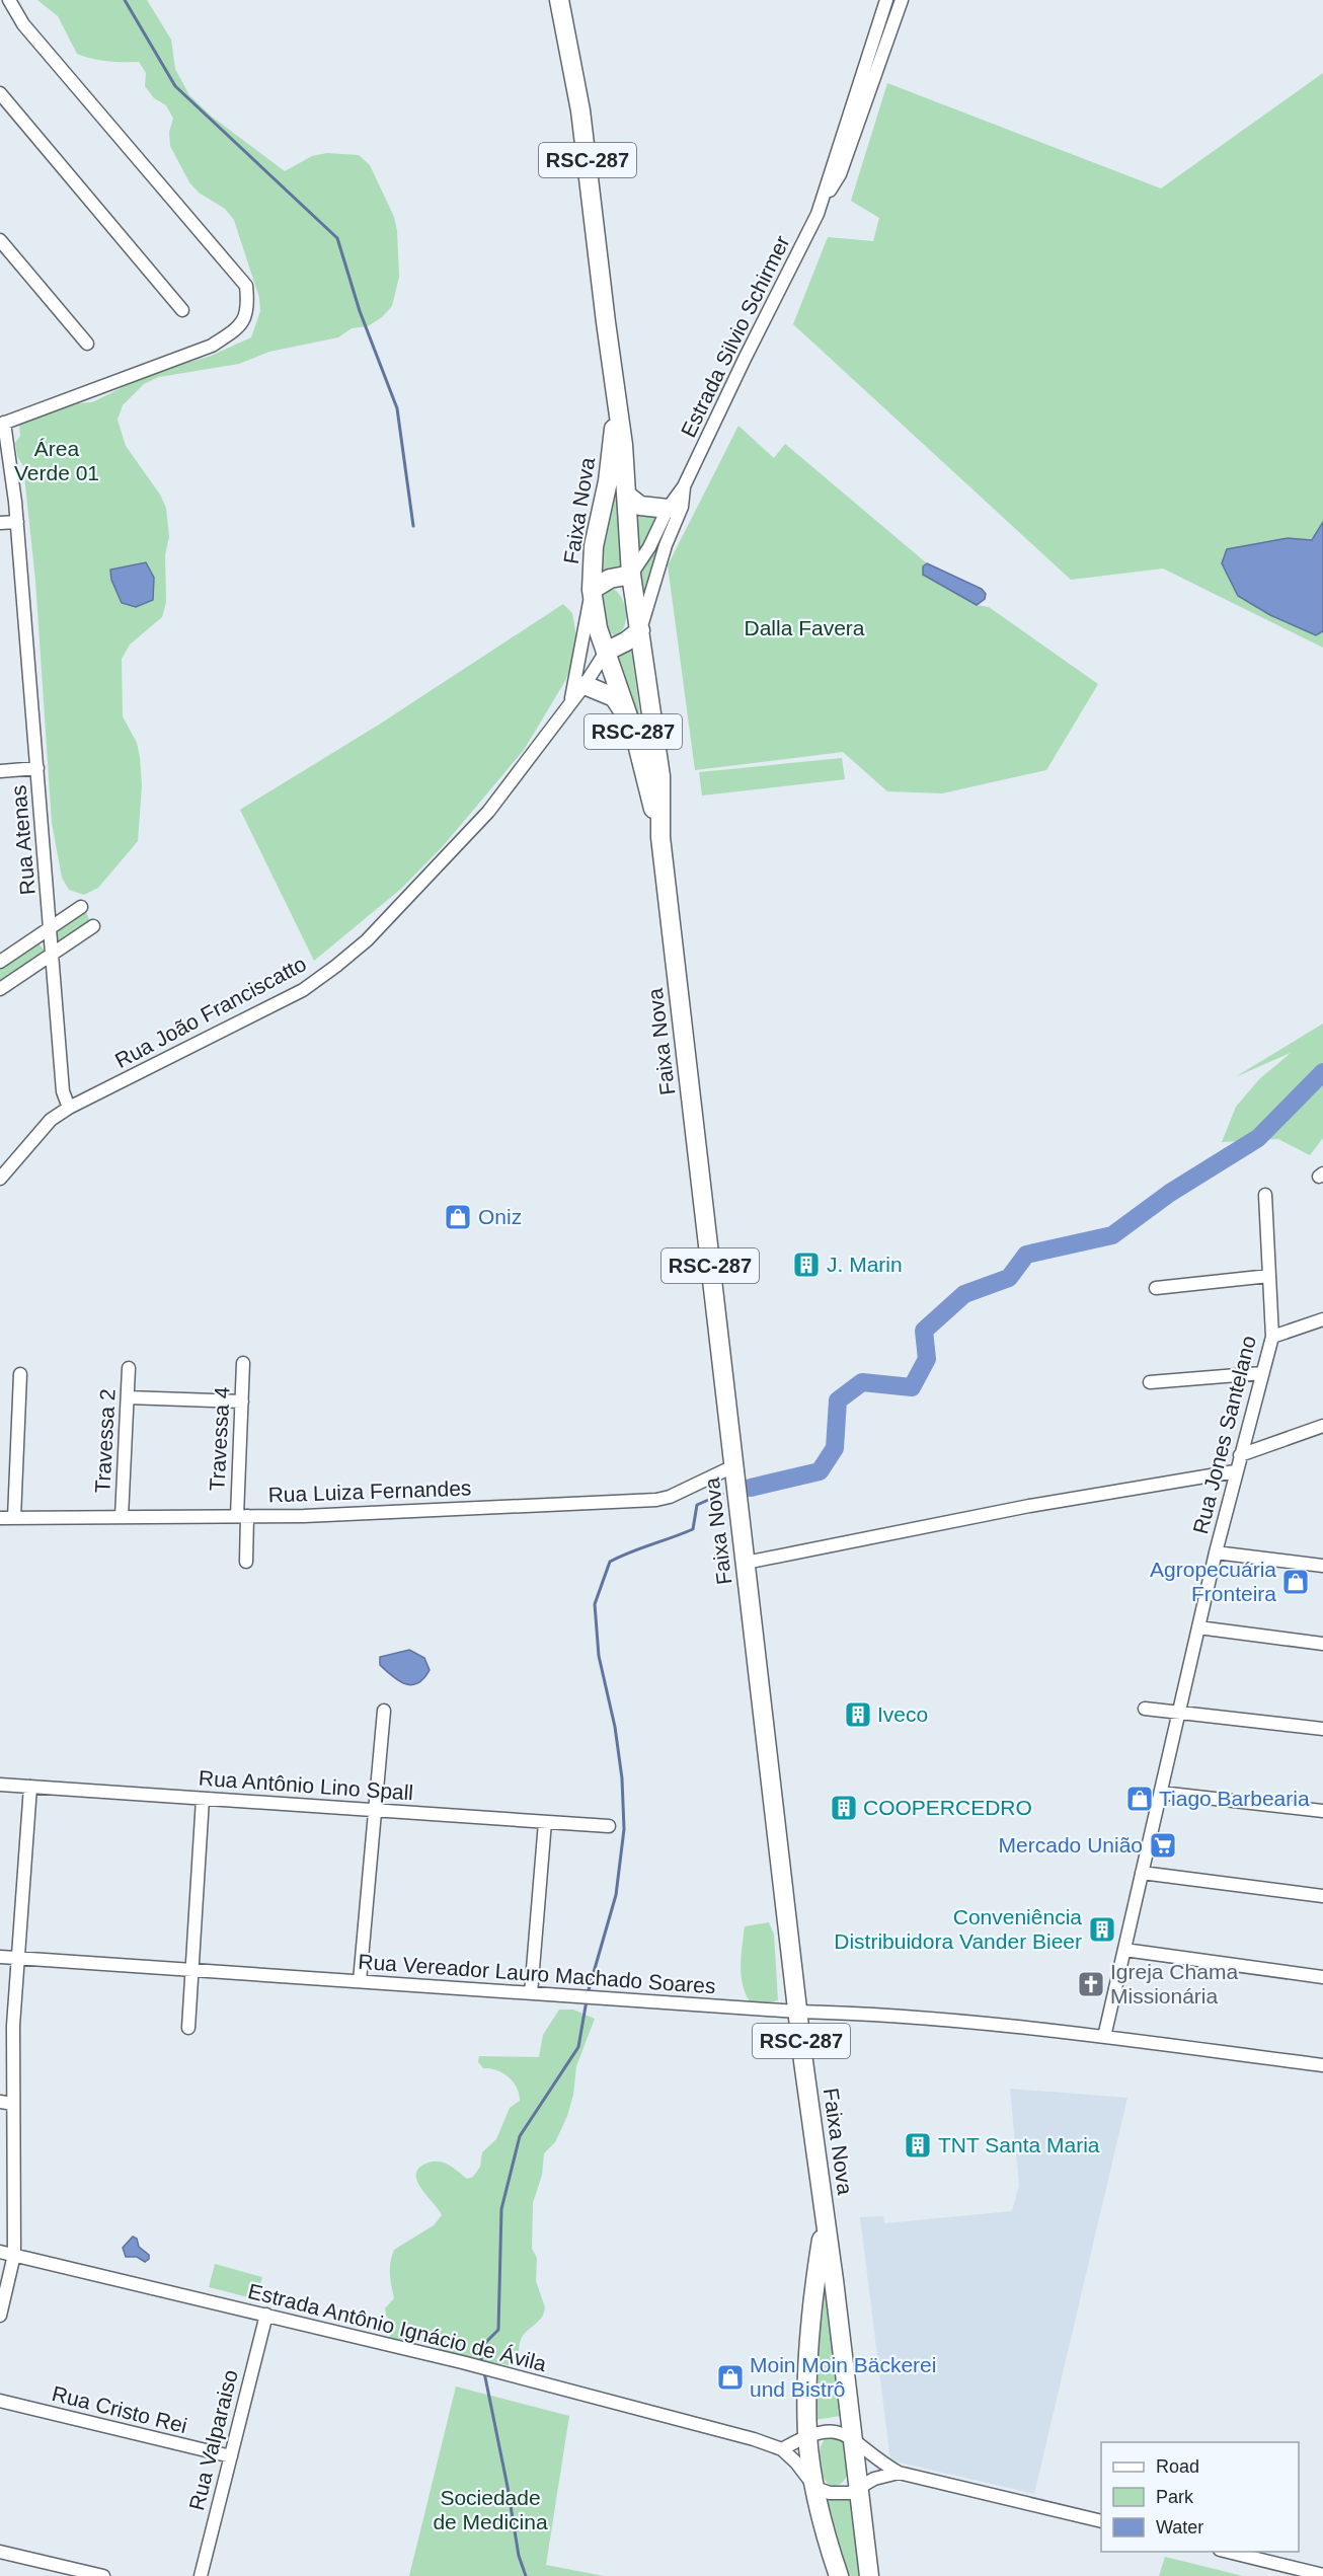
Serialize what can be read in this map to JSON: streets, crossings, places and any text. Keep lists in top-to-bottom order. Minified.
{"streets":{"highway":["RSC-287","Faixa Nova"],"street":["Estrada Silvio Schirmer","Rua Atenas","Rua João Franciscatto","Rua Jones Santelano","Travessa 4","Travessa 2","Rua Luiza Fernandes","Rua Antônio Lino Spall","Rua Vereador Lauro Machado Soares","Estrada Antônio Ignácio de Ávila","Rua Cristo Rei","Rua Valparaiso"]},"crossings":[["Estrada Silvio Schirmer","Faixa Nova"],["Faixa Nova","Rua João Franciscatto"],["Faixa Nova","Rua Luiza Fernandes"],["Faixa Nova","Rua Vereador Lauro Machado Soares"],["Faixa Nova","Estrada Antônio Ignácio de Ávila"],["Rua Atenas","Rua João Franciscatto"],["Rua Jones Santelano","Rua Vereador Lauro Machado Soares"],["Travessa 4","Rua Luiza Fernandes"],["Travessa 2","Rua Luiza Fernandes"],["Estrada Antônio Ignácio de Ávila","Rua Valparaiso"],["Rua Cristo Rei","Rua Valparaiso"]],"parks":["Área Verde 01","Dalla Favera","Sociedade de Medicina"],"places":{"shop":["Oniz","Agropecuária Fronteira","Tiago Barbearia","Moin Moin Bäckerei und Bistrô"],"building":["J. Marin","Iveco","COOPERCEDRO","Conveniência Distribuidora Vander Bieer","TNT Santa Maria"],"supermarket":["Mercado União"],"church":["Igreja Chama Missionária"]},"legend":["Road","Park","Water"]}
